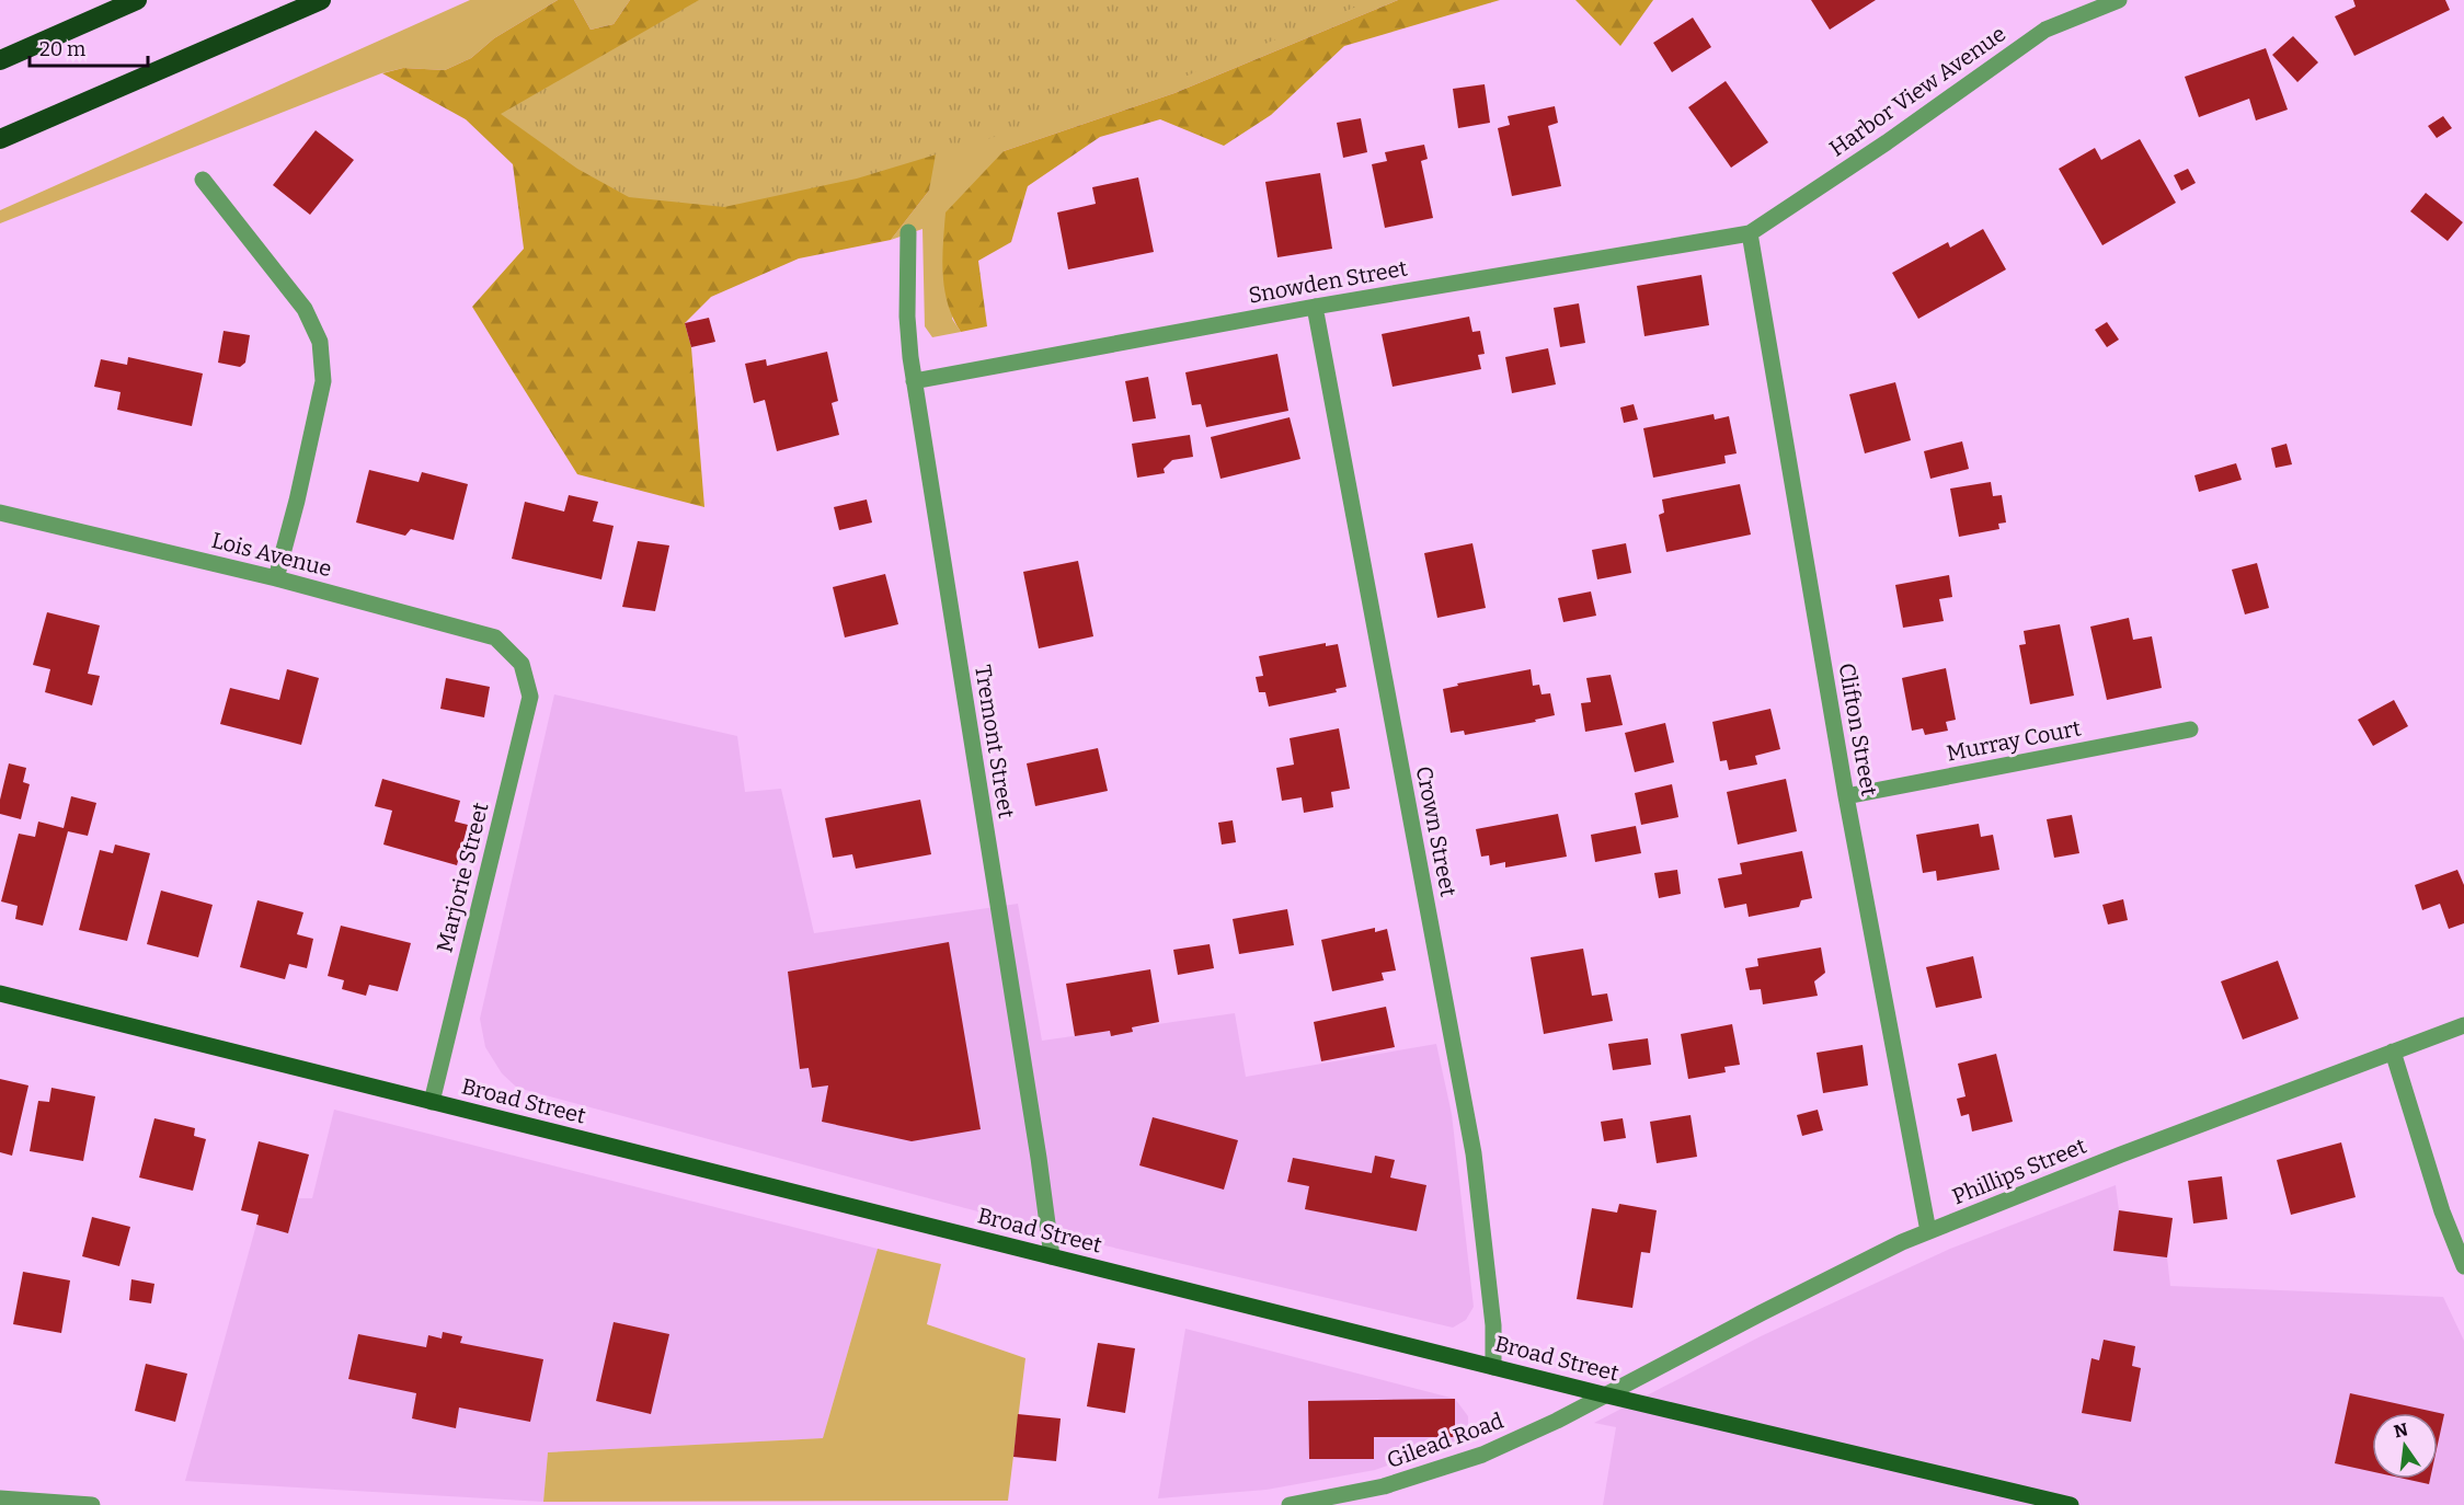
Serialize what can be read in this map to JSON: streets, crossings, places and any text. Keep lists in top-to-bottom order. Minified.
{"streets":{"main road":["Broad Street"],"street":["Harbor View Avenue","Snowden Street","Lois Avenue","Clifton Street","Murray Court","Tremont Street","Crown Street","Marjorie Street","Phillips Street","Gilead Road"]},"crossings":[["Harbor View Avenue","Snowden Street"],["Harbor View Avenue","Clifton Street"],["Snowden Street","Clifton Street"],["Snowden Street","Tremont Street"],["Snowden Street","Crown Street"],["Lois Avenue","Marjorie Street"],["Clifton Street","Murray Court"],["Clifton Street","Phillips Street"],["Tremont Street","Broad Street"],["Crown Street","Broad Street"],["Marjorie Street","Broad Street"],["Broad Street","Phillips Street"],["Broad Street","Gilead Road"],["Phillips Street","Gilead Road"]],"scale_bar":"20 m","north":"top"}
